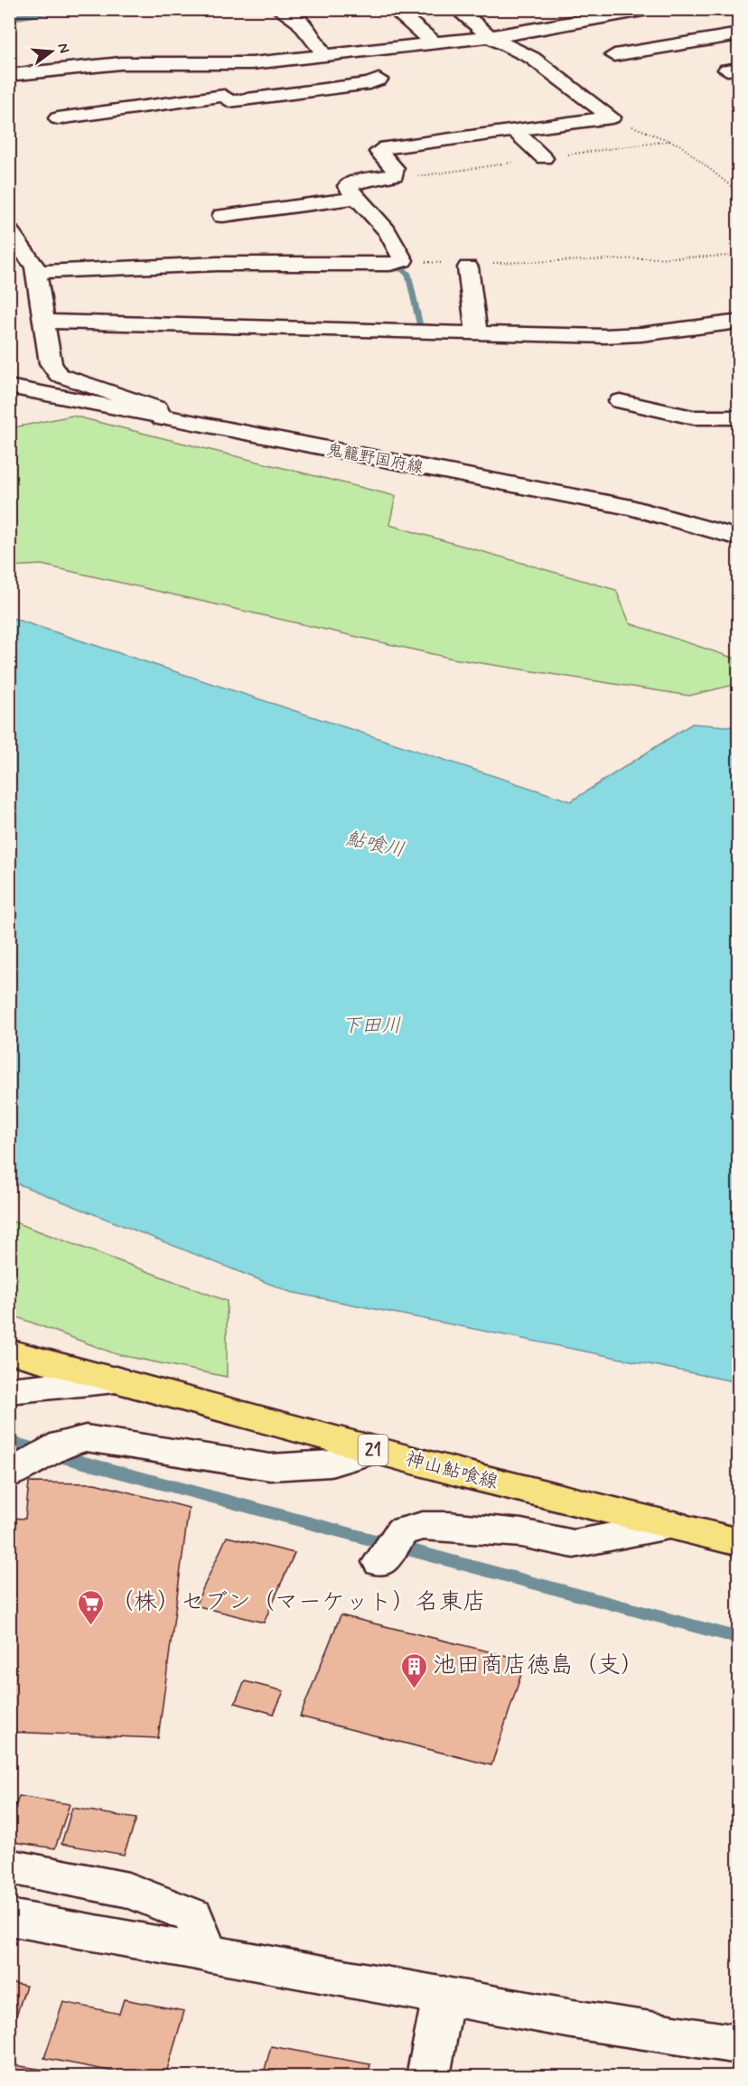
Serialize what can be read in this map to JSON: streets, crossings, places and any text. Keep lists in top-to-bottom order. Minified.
{"streets":{"main road":["21","神山鮎喰線"],"street":["鬼籠野国府線"]},"water":["鮎喰川","下田川"],"places":{"supermarket":["（株）セブン（マーケット）名東店"],"building":["池田商店徳島（支）"]},"north":"right"}
